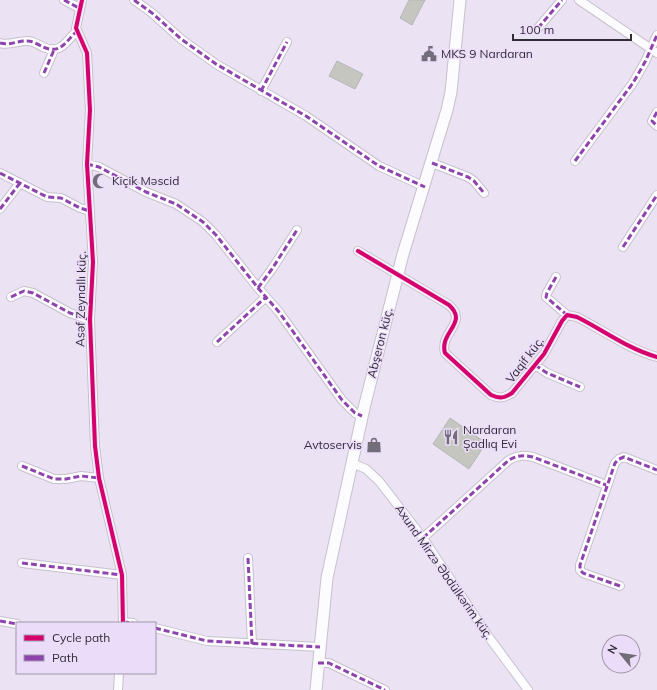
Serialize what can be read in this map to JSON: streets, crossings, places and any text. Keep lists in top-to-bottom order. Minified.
{"streets":{"main road":["Abşeron küç."],"street":["Asəf Zeynallı küç.","Vaqif küç.","Axund Mirzə Əbdülkərim küç."]},"crossings":[["Abşeron küç.","Vaqif küç."],["Abşeron küç.","Axund Mirzə Əbdülkərim küç."]],"places":{"public building":["MKS 9 Nardaran"],"mosque":["Kiçik Məscid"],"restaurant":["Nardaran Şadlıq Evi"],"shop":["Avtoservis"]},"legend":["Cycle path","Path"],"scale_bar":"100 m","north":"top left"}
